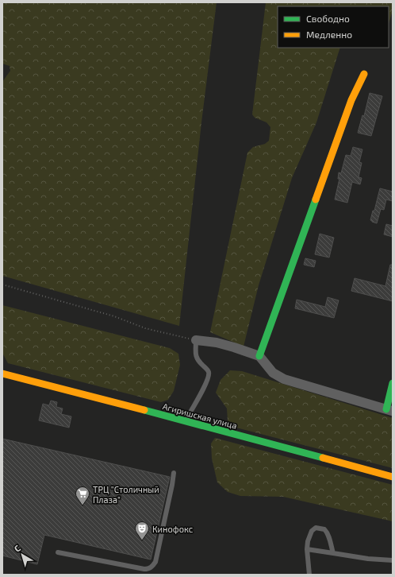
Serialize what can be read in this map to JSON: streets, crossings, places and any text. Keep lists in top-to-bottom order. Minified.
{"streets":{"street":["Агиришская улица"]},"places":{"supermarket":["ТРЦ \"Столичный Плаза\""],"theatre":["Кинофокс"]},"legend":["Свободно","Медленно"],"north":"top left"}
